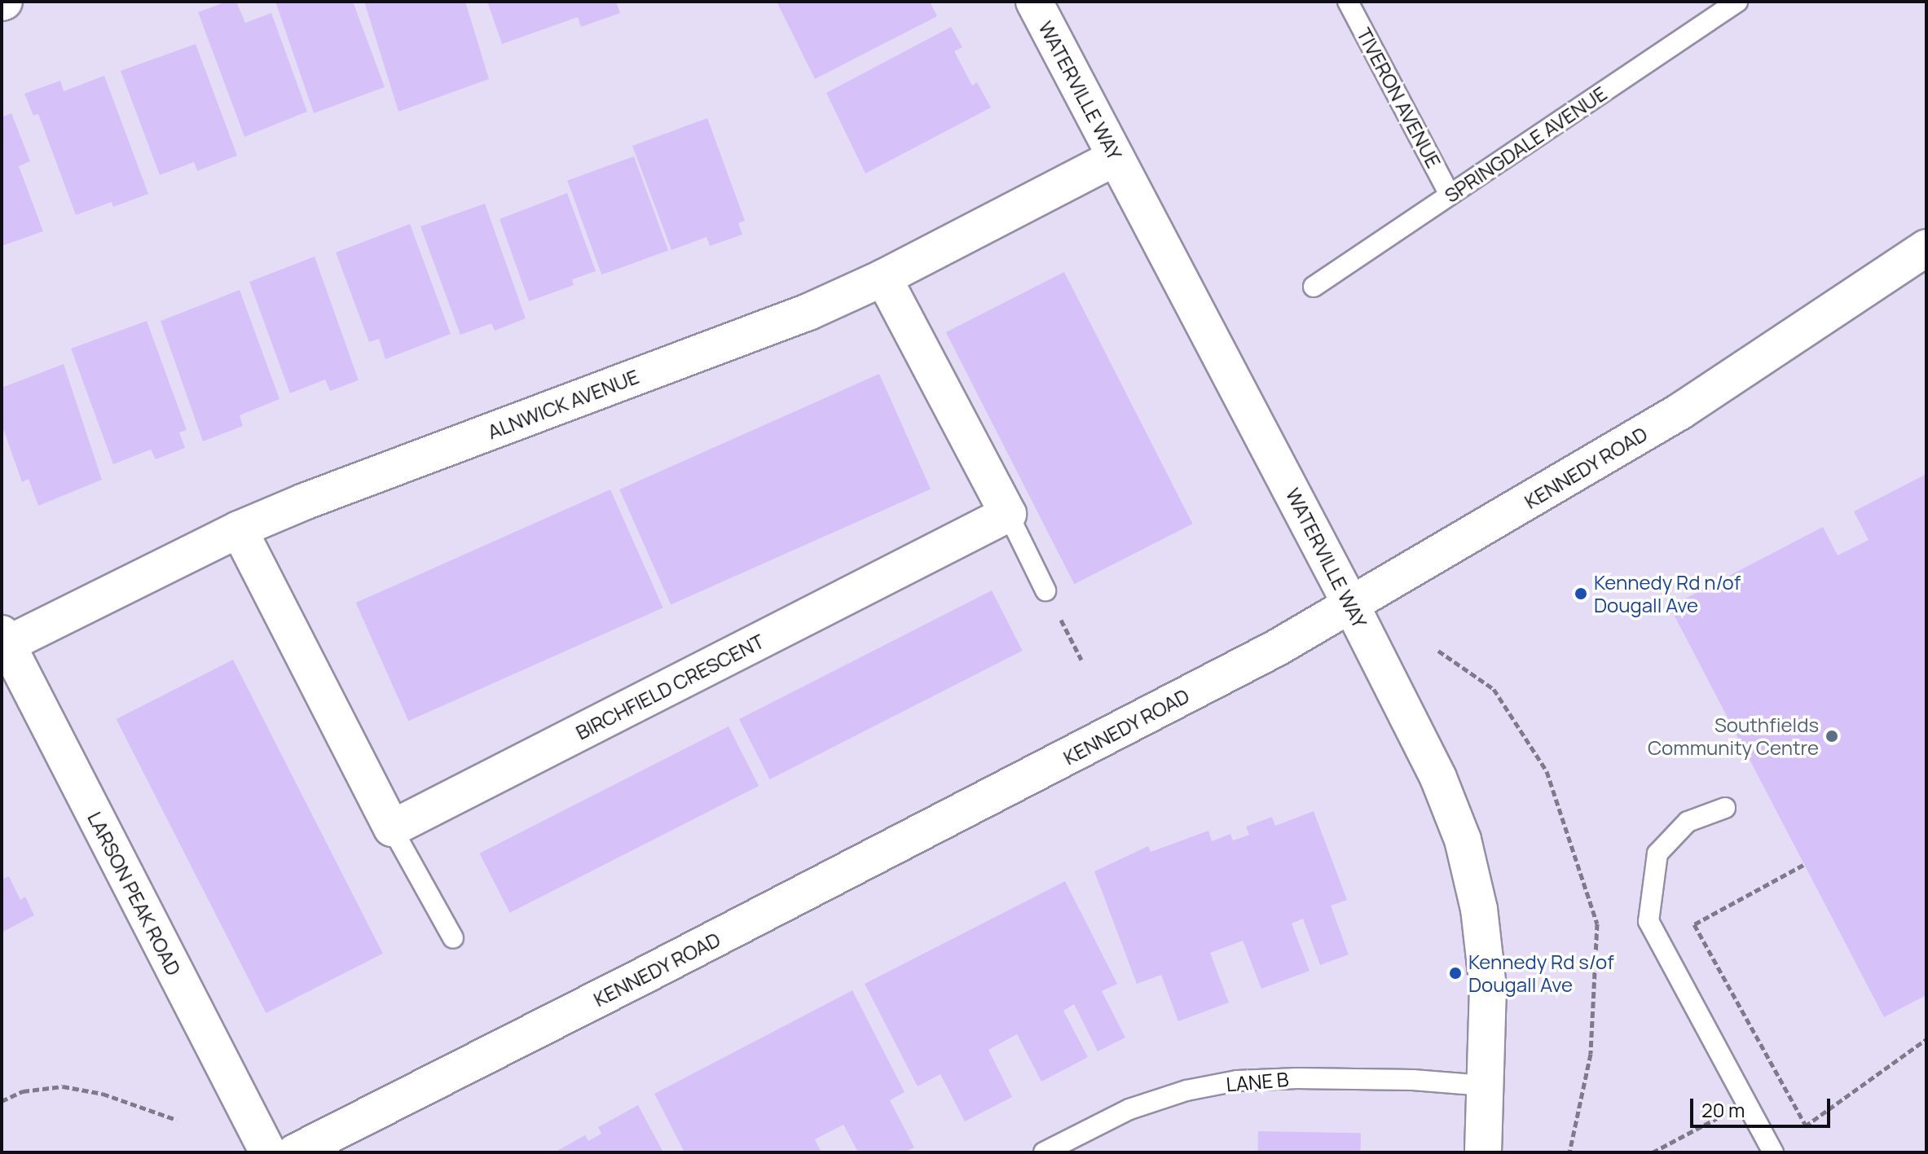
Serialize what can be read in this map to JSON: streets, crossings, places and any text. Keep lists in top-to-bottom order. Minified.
{"streets":{"street":["WATERVILLE WAY","ALNWICK AVENUE","KENNEDY ROAD","BIRCHFIELD CRESCENT","LARSON PEAK ROAD"],"lane":["TIVERON AVENUE","SPRINGDALE AVENUE","LANE B"]},"crossings":[["WATERVILLE WAY","ALNWICK AVENUE"],["WATERVILLE WAY","KENNEDY ROAD"],["WATERVILLE WAY","LANE B"],["TIVERON AVENUE","SPRINGDALE AVENUE"],["ALNWICK AVENUE","LARSON PEAK ROAD"]],"places":["Kennedy Rd n/of Dougall Ave","Southfields Community Centre","Kennedy Rd s/of Dougall Ave"],"scale_bar":"20 m"}
